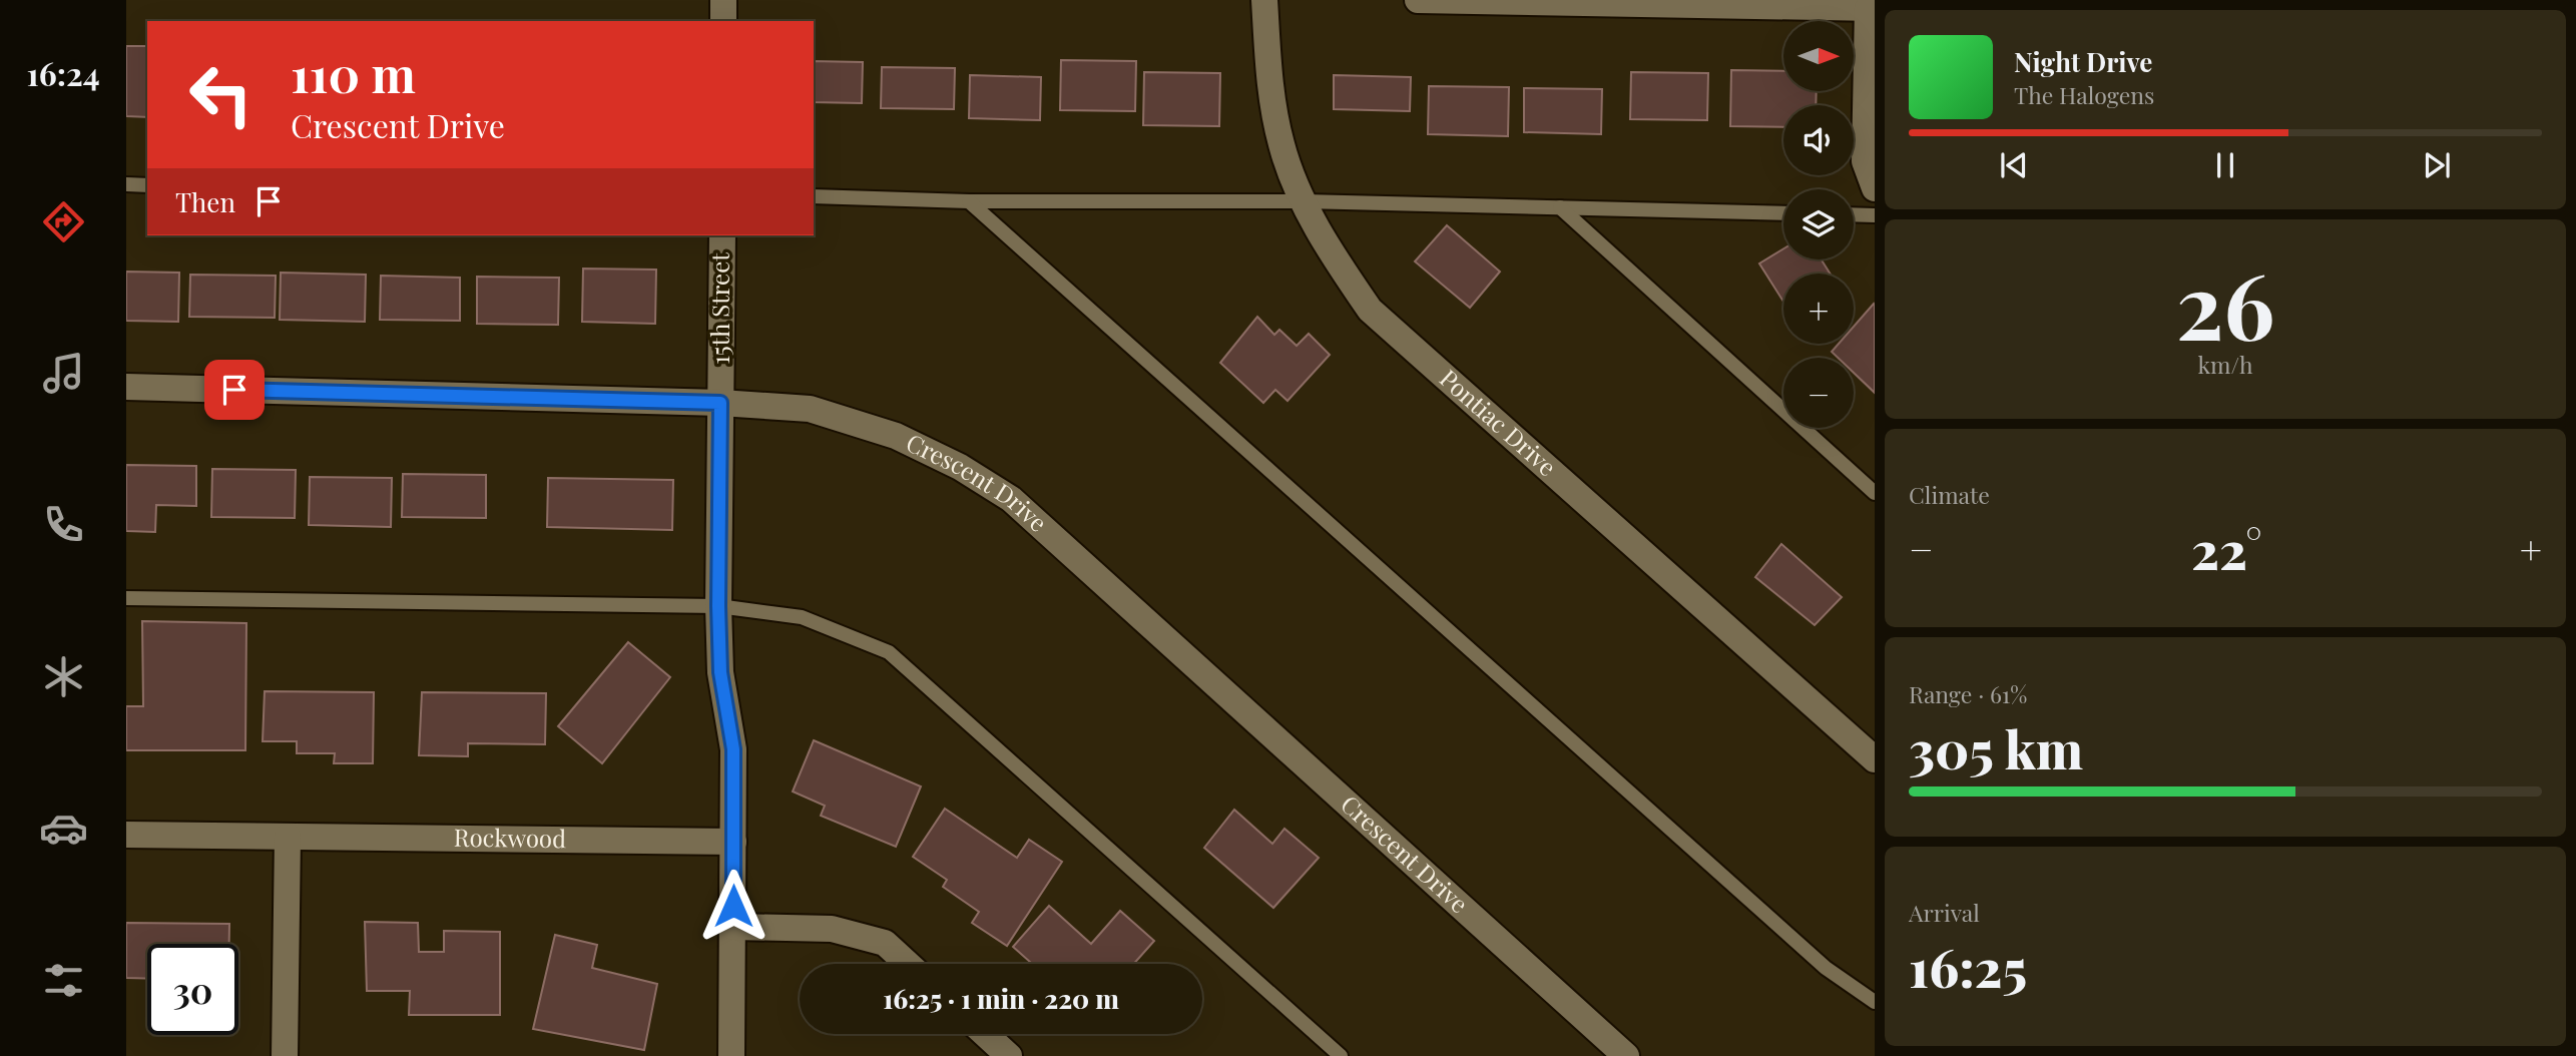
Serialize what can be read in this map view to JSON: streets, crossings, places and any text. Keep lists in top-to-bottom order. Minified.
{"streets":{"street":["15th Street","Pontiac Drive","Crescent Drive","Rockwood"]},"crossings":[["15th Street","Crescent Drive"],["15th Street","Rockwood"]],"north":"right","page":{"tabs":"16:24","map_buttons":["+","−"],"turn":["110 m","Crescent Drive"],"song":["Night Drive","The Halogens"],"then":"Then","tile":[["26","km/h"],"Climate",["Range · 61%","305 km"],["Arrival","16:25"]],"heat":["−","22°","+"],"limit":"30","trip":"16:25 · 1 min · 220 m"}}
